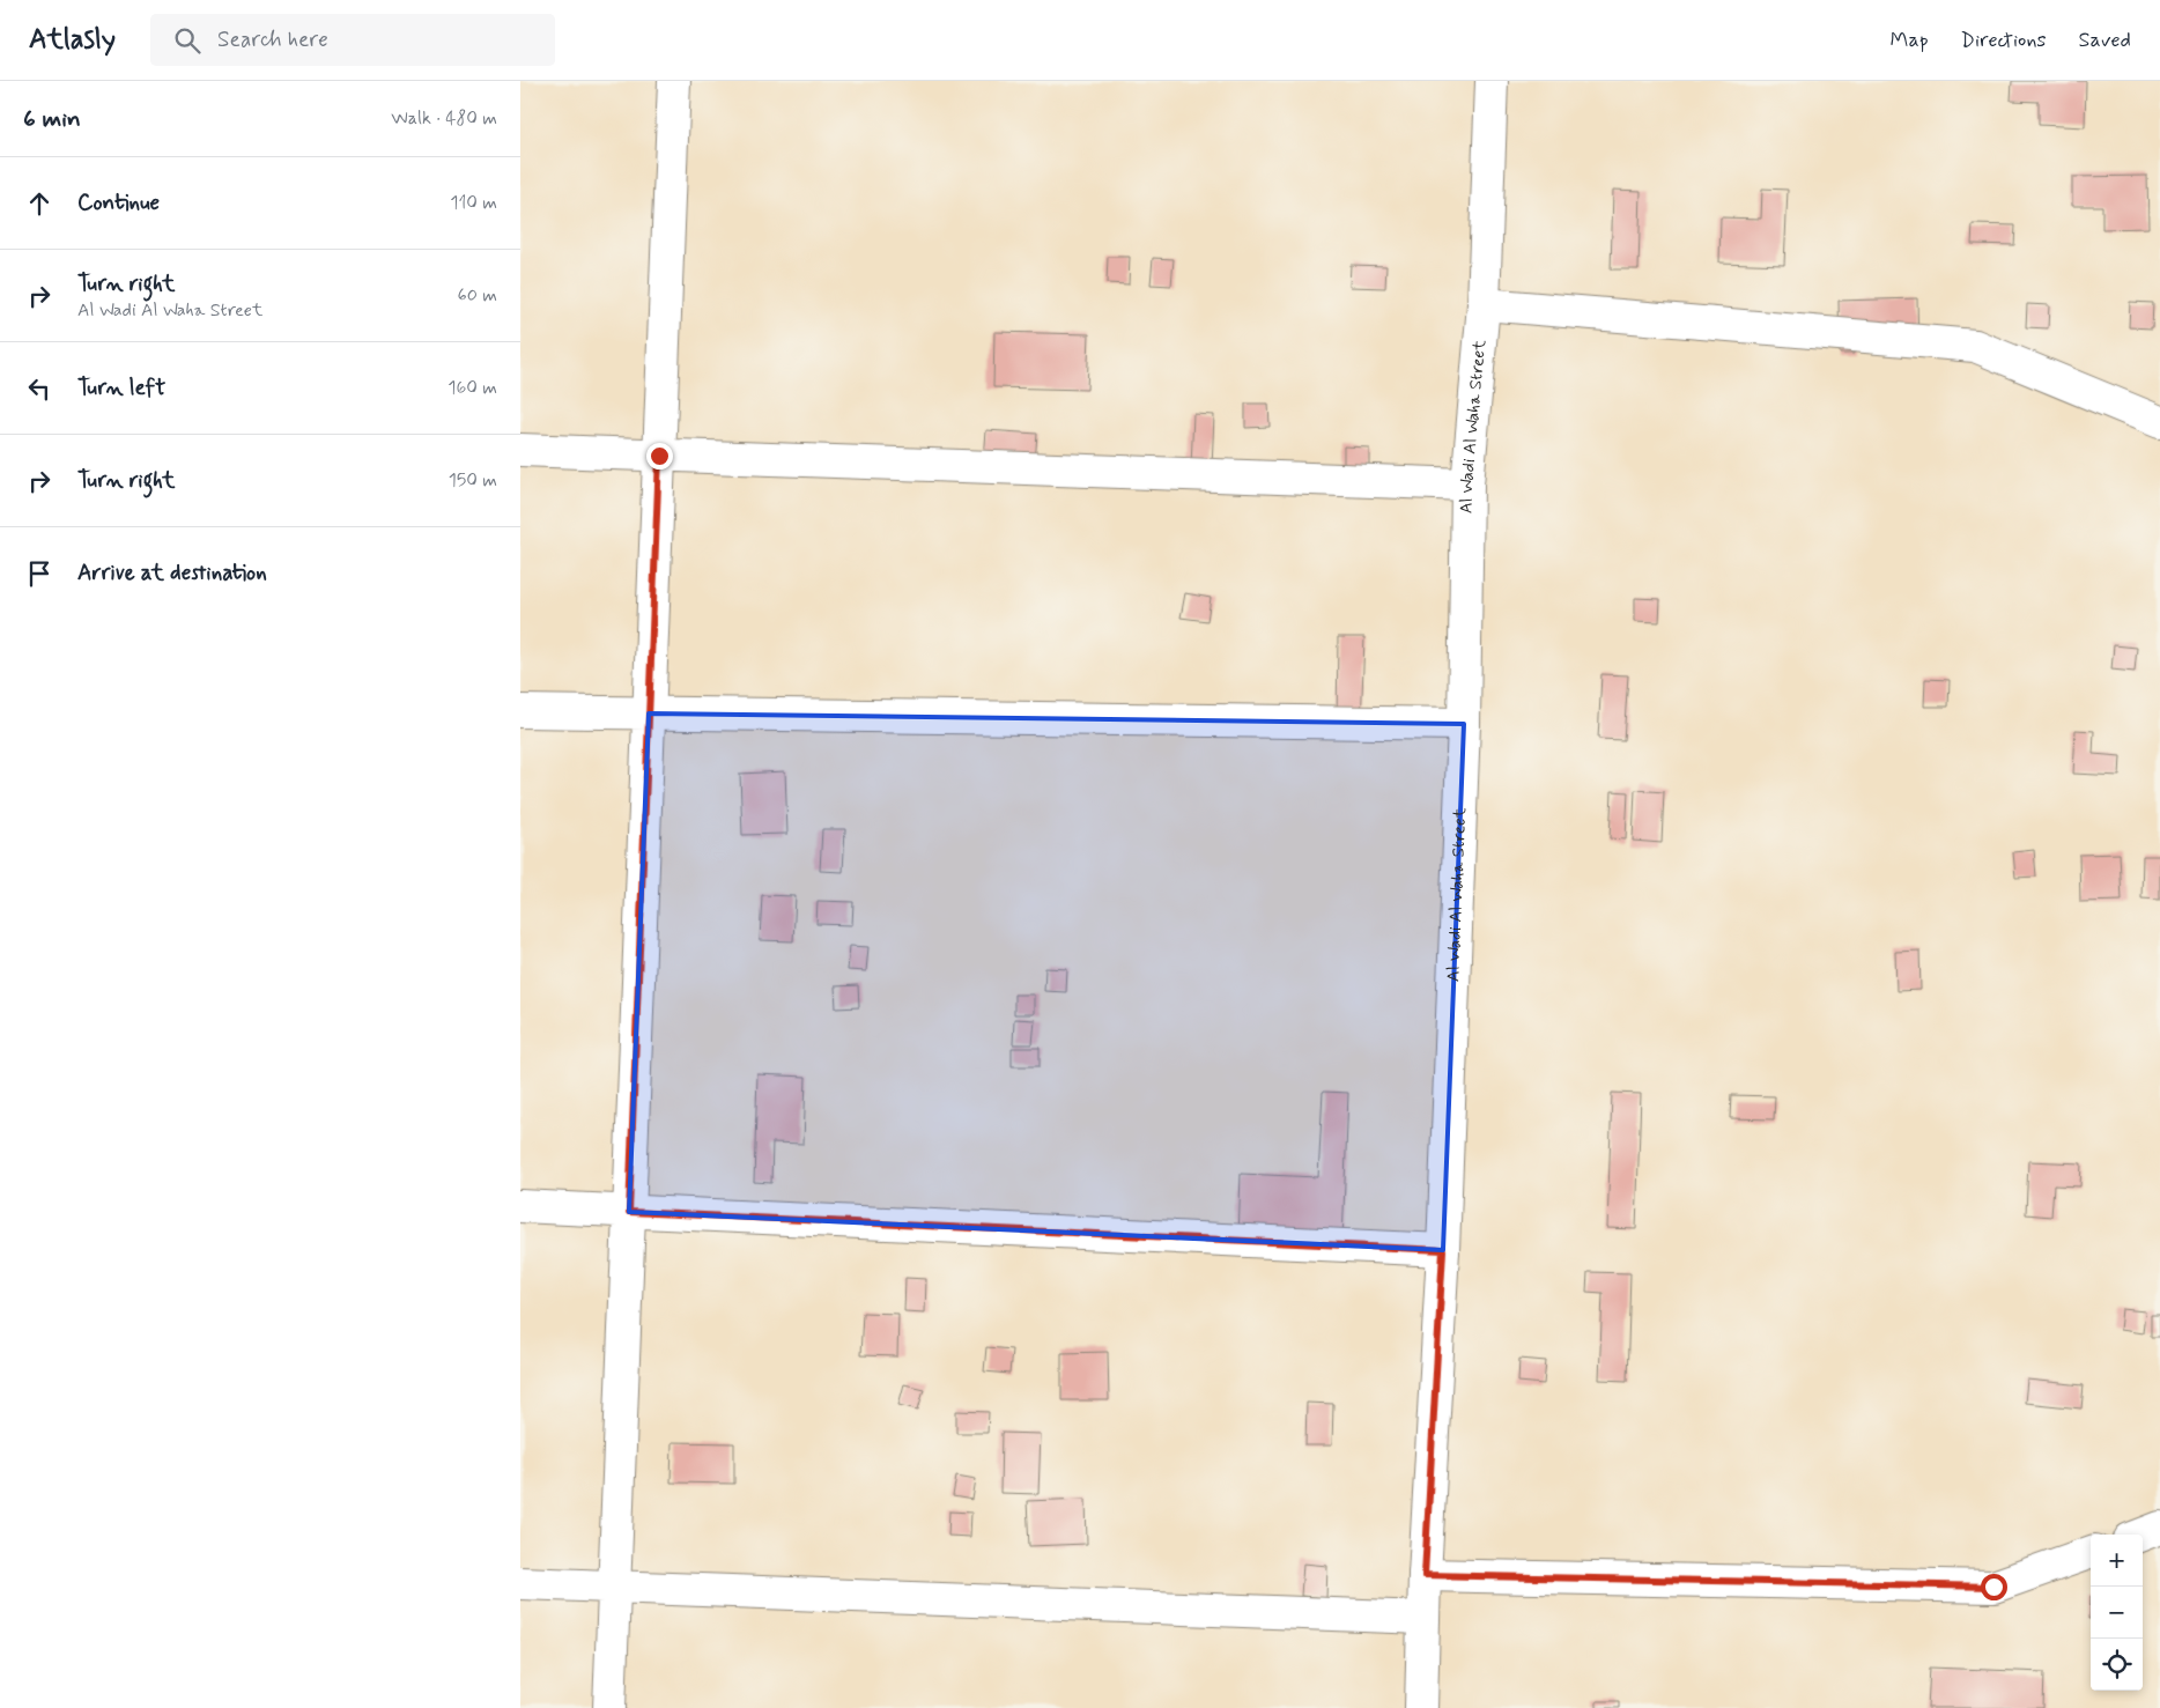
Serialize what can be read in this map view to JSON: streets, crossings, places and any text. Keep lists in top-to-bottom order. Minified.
{"streets":{"street":["Al Wadi Al Waha Street"]},"page":{"header":"Atlasly","search":"Search here","nav":["Map","Directions","Saved"],"heading":["6 min","Walk · 480 m"],"list":[["Continue","110 m"],["Turn right","Al Wadi Al Waha Street","60 m"],["Turn left","160 m"],["Turn right","150 m"],"Arrive at destination"],"map_buttons":["+","−"]}}
